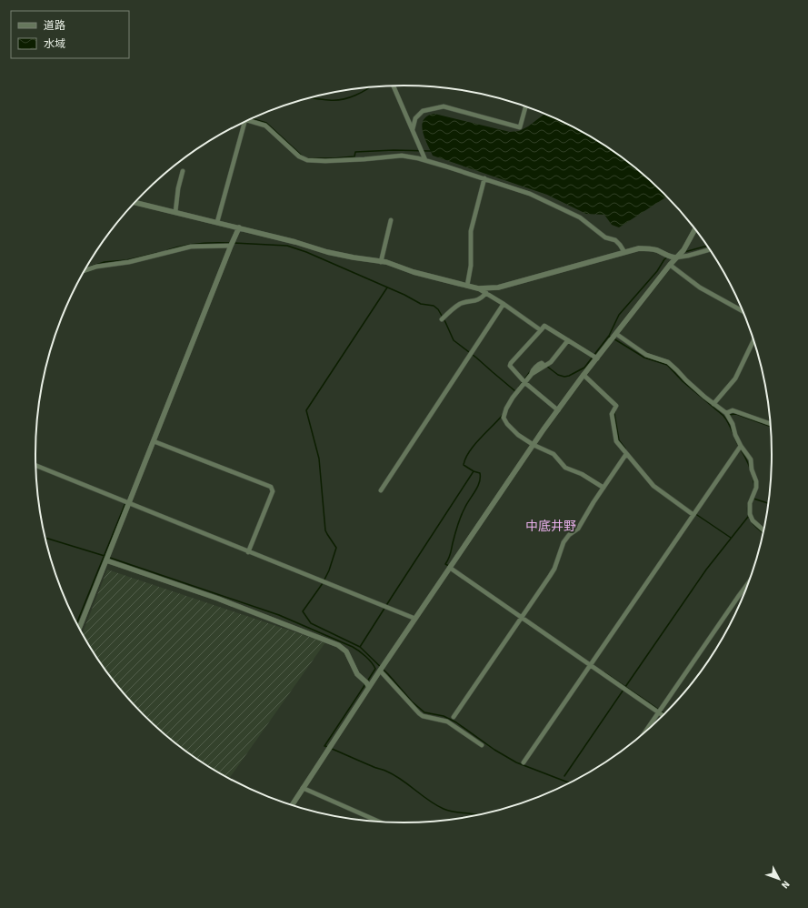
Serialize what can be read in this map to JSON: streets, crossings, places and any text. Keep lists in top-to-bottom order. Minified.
{"districts":["中底井野"],"legend":["道路","水域"],"north":"bottom right"}
